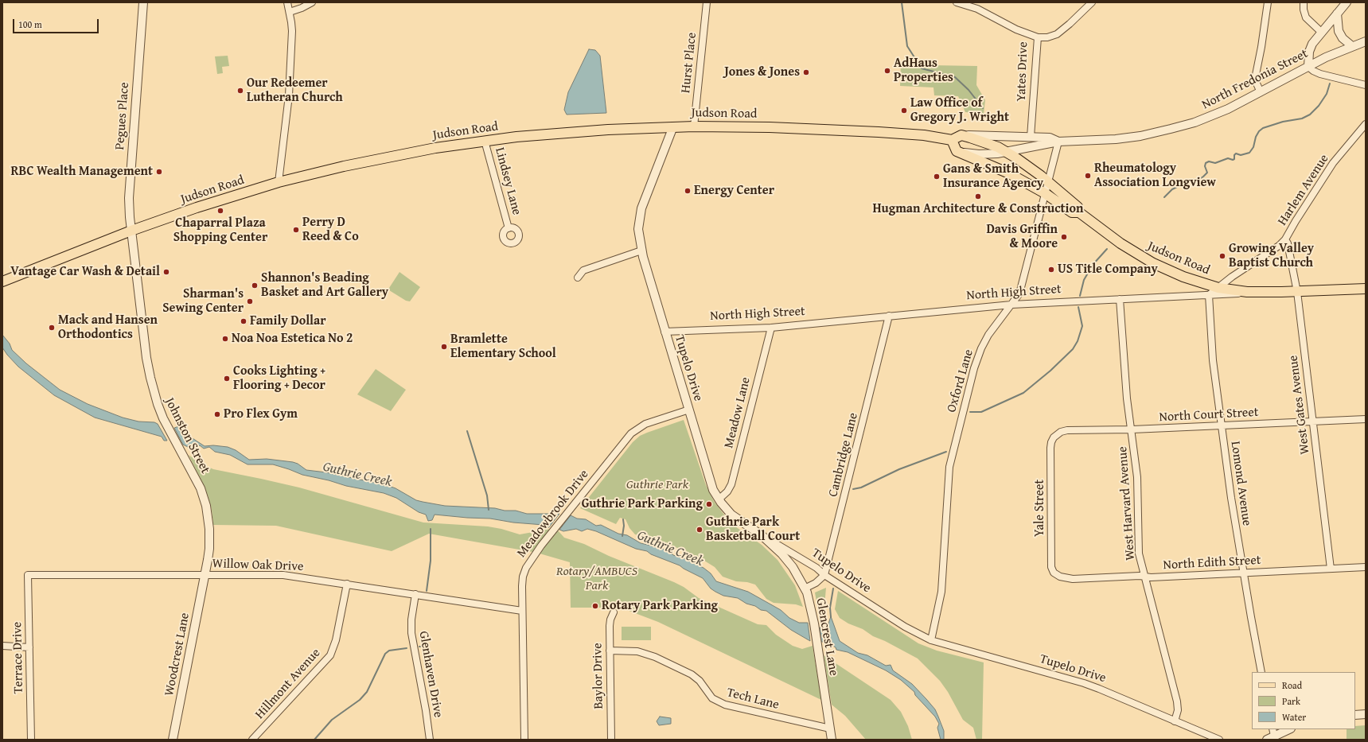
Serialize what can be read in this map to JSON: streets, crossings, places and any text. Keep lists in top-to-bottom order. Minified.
{"streets":{"main road":["Judson Road","North High Street"],"street":["Hurst Place","Yates Drive","North Fredonia Street","Pegues Place","Lindsey Lane","Harlem Avenue","Tupelo Drive","Oxford Lane","West Gates Avenue","Meadow Lane","North Court Street","Johnston Street","Cambridge Lane","Lomond Avenue","West Harvard Avenue","Yale Street","Meadowbrook Drive","North Edith Street","Willow Oak Drive","Glencrest Lane","Woodcrest Lane","Terrace Drive","Glenhaven Drive","Baylor Drive","Hillmont Avenue","Tech Lane"]},"crossings":[["Hurst Place","Judson Road"],["Yates Drive","North Fredonia Street"],["North Fredonia Street","Judson Road"],["North Fredonia Street","Oxford Lane"],["Judson Road","Pegues Place"],["Judson Road","Lindsey Lane"],["Judson Road","Harlem Avenue"],["Judson Road","North High Street"],["Judson Road","Tupelo Drive"],["Judson Road","Oxford Lane"],["Judson Road","Johnston Street"],["Pegues Place","Johnston Street"],["Harlem Avenue","North High Street"],["Harlem Avenue","West Gates Avenue"],["Harlem Avenue","Lomond Avenue"],["North High Street","Tupelo Drive"],["North High Street","Oxford Lane"],["North High Street","West Gates Avenue"],["North High Street","Meadow Lane"],["North High Street","Cambridge Lane"],["North High Street","Lomond Avenue"],["North High Street","West Harvard Avenue"],["Tupelo Drive","Oxford Lane"],["Tupelo Drive","Meadow Lane"],["Tupelo Drive","Cambridge Lane"],["Tupelo Drive","West Harvard Avenue"],["Tupelo Drive","Meadowbrook Drive"],["Tupelo Drive","Glencrest Lane"],["West Gates Avenue","North Court Street"],["West Gates Avenue","North Edith Street"],["North Court Street","Lomond Avenue"],["North Court Street","West Harvard Avenue"],["North Court Street","Yale Street"],["Johnston Street","Willow Oak Drive"],["Johnston Street","Woodcrest Lane"],["Lomond Avenue","North Edith Street"],["West Harvard Avenue","North Edith Street"],["Yale Street","North Edith Street"],["Meadowbrook Drive","Willow Oak Drive"],["Willow Oak Drive","Woodcrest Lane"],["Willow Oak Drive","Terrace Drive"],["Willow Oak Drive","Glenhaven Drive"],["Willow Oak Drive","Hillmont Avenue"],["Glencrest Lane","Tech Lane"],["Baylor Drive","Tech Lane"]],"water":["Guthrie Creek"],"parks":["Guthrie Park","Rotary/AMBUCS Park"],"places":["AdHaus Properties","Jones & Jones","Our Redeemer Lutheran Church","Law Office of Gregory J. Wright","RBC Wealth Management","Rheumatology Association Longview","Gans & Smith Insurance Agency","Energy Center","Hugman Architecture & Construction","Chaparral Plaza Shopping Center","Perry D Reed & Co","Davis Griffin & Moore","Growing Valley Baptist Church","US Title Company","Vantage Car Wash & Detail","Shannon's Beading Basket and Art Gallery","Sharman's Sewing Center","Family Dollar","Mack and Hansen Orthodontics","Noa Noa Estetica No 2","Bramlette Elementary School","Cooks Lighting + Flooring + Decor","Pro Flex Gym","Guthrie Park Parking","Guthrie Park Basketball Court","Rotary Park Parking"],"legend":["Road","Park","Water"],"scale_bar":"100 m"}
